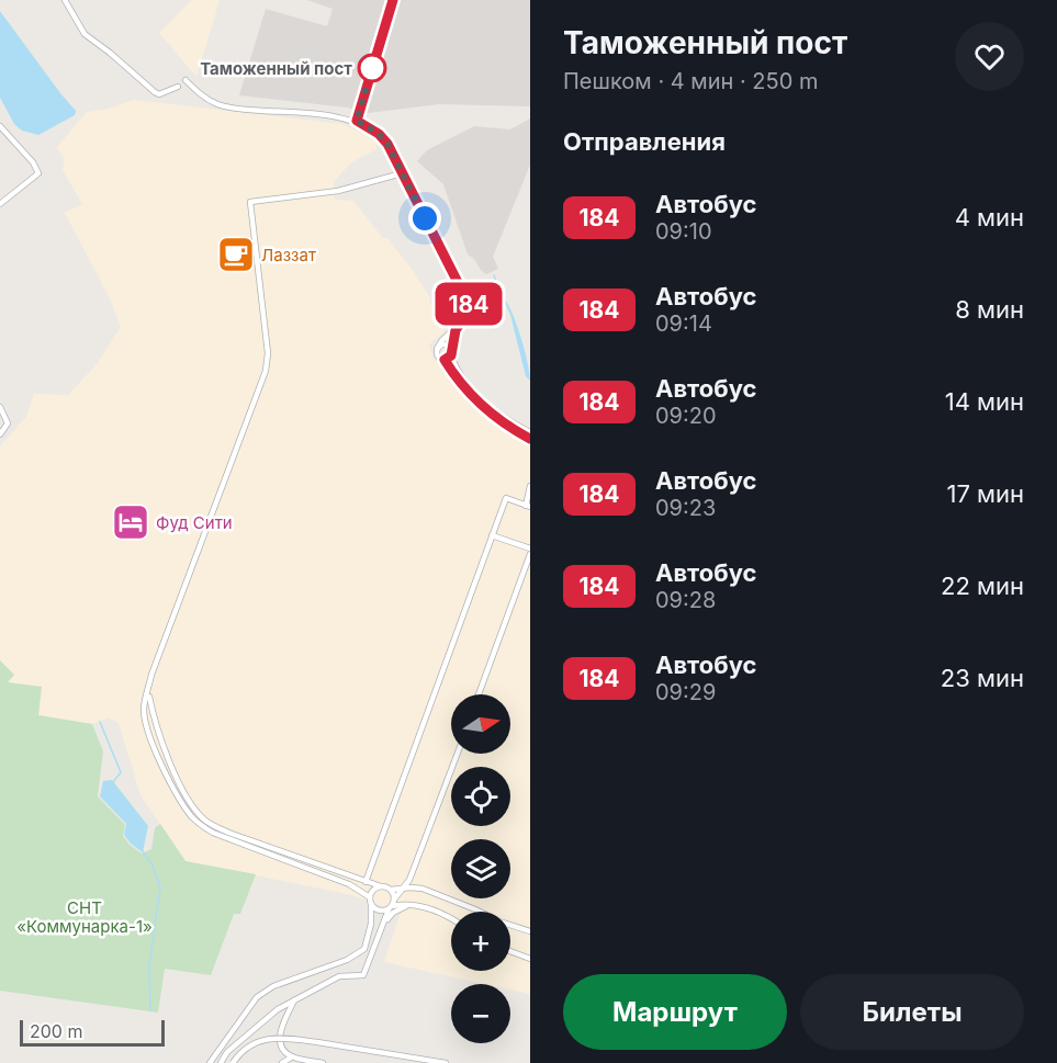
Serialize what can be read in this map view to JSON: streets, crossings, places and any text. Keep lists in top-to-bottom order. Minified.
{"parks":["СНТ «Коммунарка-1»"],"places":{"other":["Таможенный пост"],"cafe":["Лаззат"],"hotel":["Фуд Сити"]},"lines":["bus line 184"],"scale_bar":"200 m","north":"right","page":{"on_map":"184","heading":[["Таможенный пост","Пешком · 4 мин · 250 m"],"Отправления"],"list":[{"mark":"184","name":"Автобус","note":"09:10","value":"4 мин"},{"mark":"184","name":"Автобус","note":"09:14","value":"8 мин"},{"mark":"184","name":"Автобус","note":"09:20","value":"14 мин"},{"mark":"184","name":"Автобус","note":"09:23","value":"17 мин"},{"mark":"184","name":"Автобус","note":"09:28","value":"22 мин"},{"mark":"184","name":"Автобус","note":"09:29","value":"23 мин"}],"map_buttons":["+","−"],"buttons":["Маршрут","Билеты"],"scale":"200 m"}}
